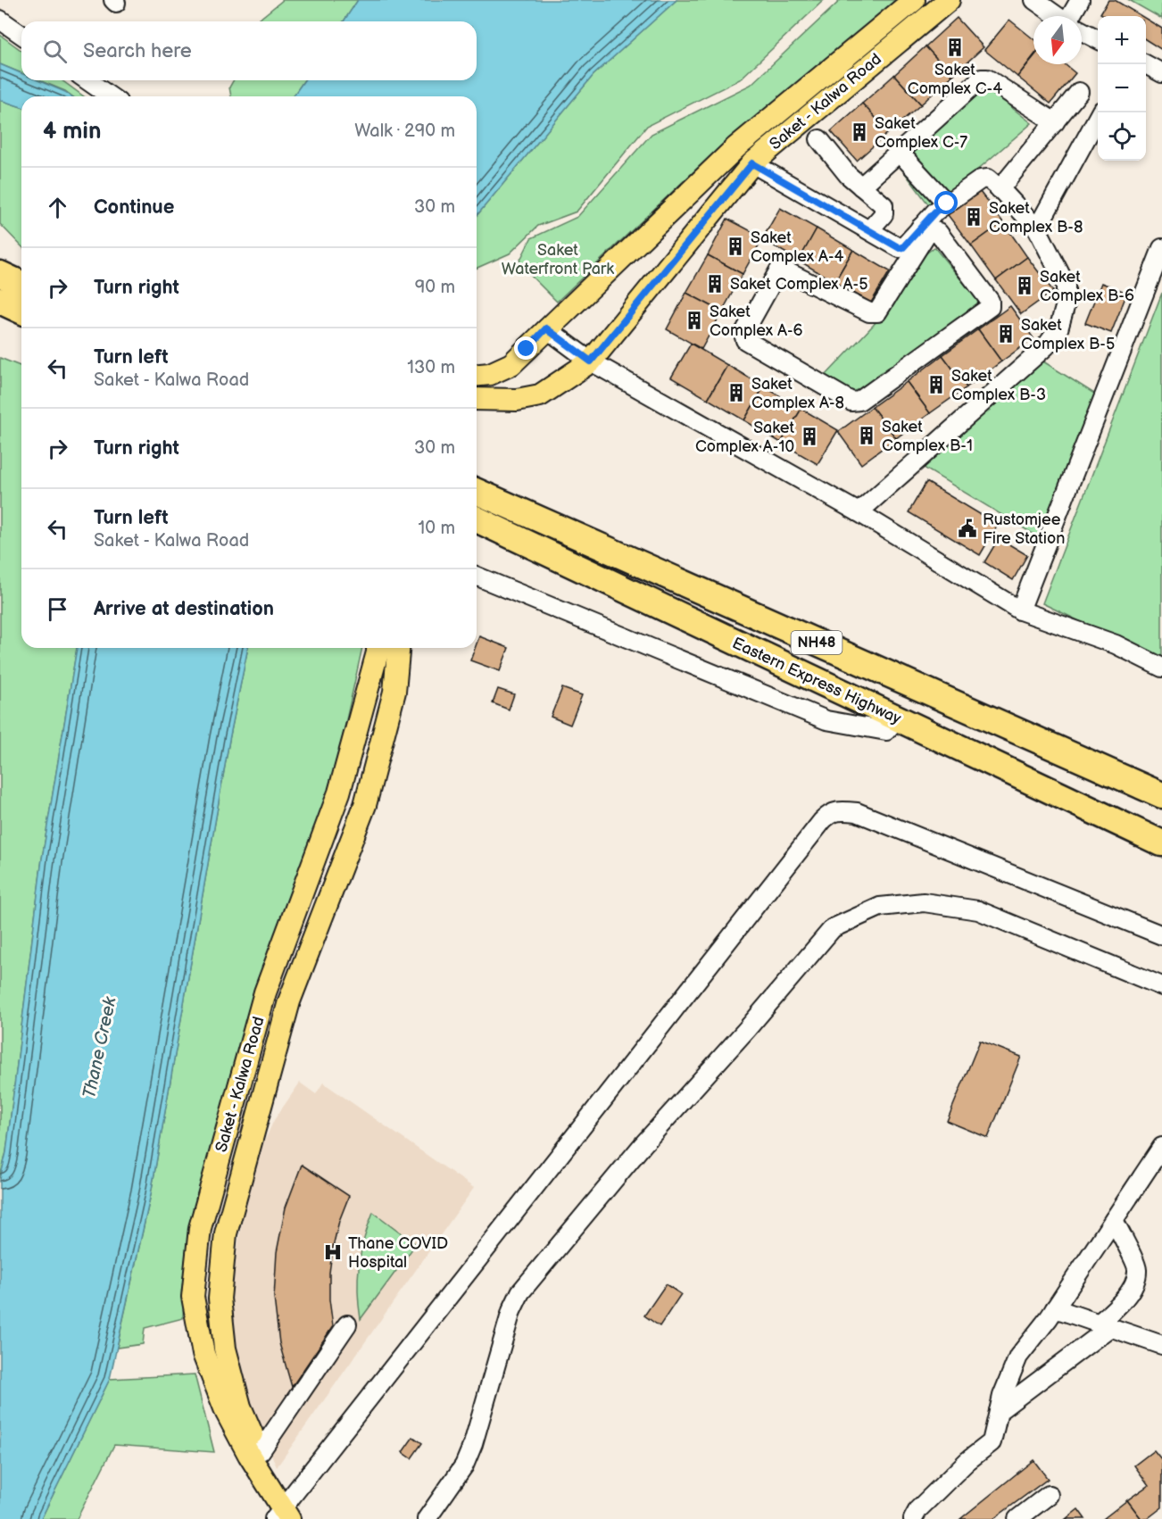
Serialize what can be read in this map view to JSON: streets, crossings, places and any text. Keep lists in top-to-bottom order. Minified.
{"streets":{"highway":["NH48","Eastern Express Highway"],"main road":["Saket - Kalwa Road"]},"water":["Thane Creek"],"parks":["Saket Waterfront Park"],"places":{"building":["Saket Complex C-4","Saket Complex C-7","Saket Complex B-8","Saket Complex A-4","Saket Complex A-5","Saket Complex B-6","Saket Complex A-6","Saket Complex B-5","Saket Complex B-3","Saket Complex A-8","Saket Complex B-1","Saket Complex A-10"],"public building":["Rustomjee Fire Station"],"hospital":["Thane COVID Hospital"]},"north":"bottom","page":{"map_buttons":["+","−"],"search":"Search here","heading":["4 min","Walk · 290 m"],"list":[["Continue","30 m"],["Turn right","90 m"],["Turn left","Saket - Kalwa Road","130 m"],["Turn right","30 m"],["Turn left","Saket - Kalwa Road","10 m"],"Arrive at destination"]}}
